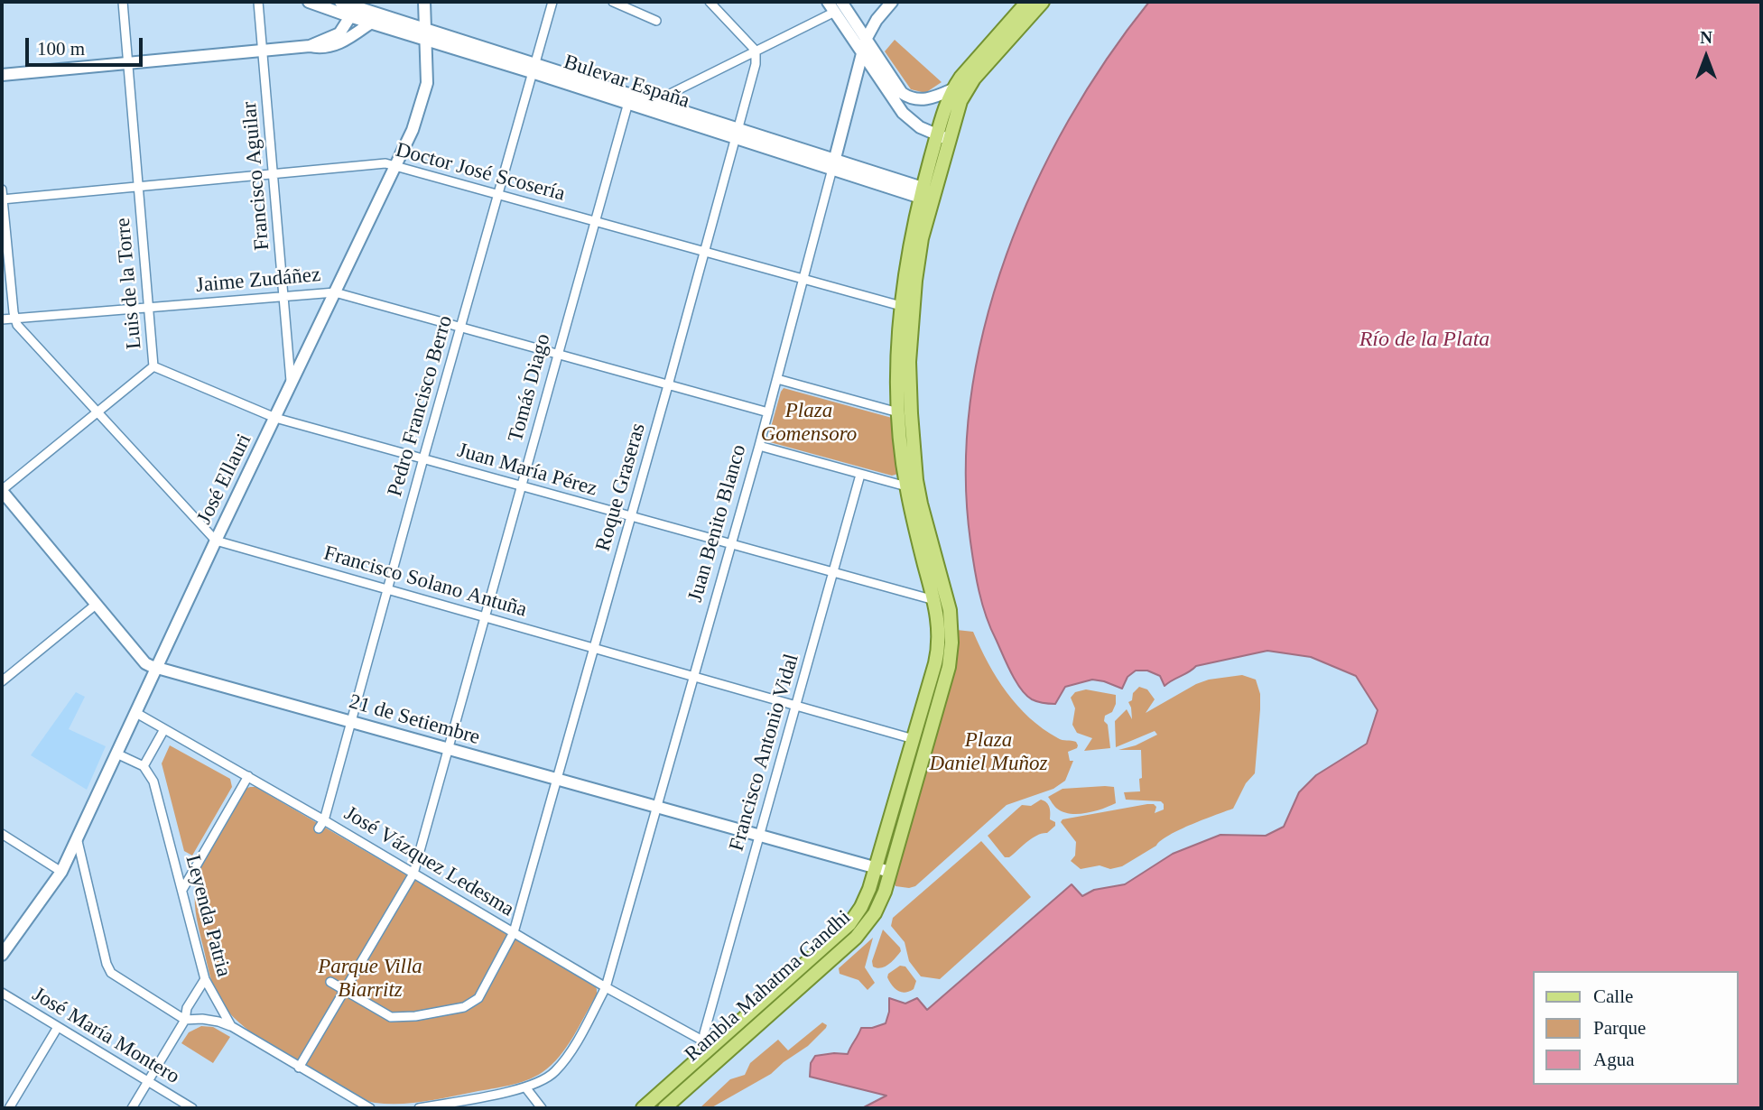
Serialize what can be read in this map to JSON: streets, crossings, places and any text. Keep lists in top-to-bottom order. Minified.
{"streets":{"main road":["Rambla Mahatma Gandhi"],"street":["Bulevar España","Doctor José Scosería","Francisco Aguilar","Jaime Zudáñez","Luis de la Torre","Tomás Diago","Pedro Francisco Berro","Juan María Pérez","José Ellauri","Roque Graseras","Juan Benito Blanco","Francisco Solano Antuña","21 de Setiembre","Francisco Antonio Vidal","José Vázquez Ledesma","Leyenda Patria","José María Montero"]},"crossings":[["Bulevar España","Tomás Diago"],["Bulevar España","Pedro Francisco Berro"],["Bulevar España","José Ellauri"],["Bulevar España","Roque Graseras"],["Bulevar España","Juan Benito Blanco"],["Bulevar España","Rambla Mahatma Gandhi"],["Doctor José Scosería","Francisco Aguilar"],["Doctor José Scosería","Luis de la Torre"],["Doctor José Scosería","Tomás Diago"],["Doctor José Scosería","Pedro Francisco Berro"],["Doctor José Scosería","José Ellauri"],["Doctor José Scosería","Roque Graseras"],["Doctor José Scosería","Juan Benito Blanco"],["Francisco Aguilar","Jaime Zudáñez"],["Francisco Aguilar","José Ellauri"],["Jaime Zudáñez","Luis de la Torre"],["Jaime Zudáñez","Tomás Diago"],["Jaime Zudáñez","Pedro Francisco Berro"],["Jaime Zudáñez","José Ellauri"],["Jaime Zudáñez","Roque Graseras"],["Jaime Zudáñez","Juan Benito Blanco"],["Luis de la Torre","Juan María Pérez"],["Luis de la Torre","21 de Setiembre"],["Tomás Diago","Juan María Pérez"],["Tomás Diago","Roque Graseras"],["Tomás Diago","Francisco Solano Antuña"],["Tomás Diago","21 de Setiembre"],["Tomás Diago","José Vázquez Ledesma"],["Tomás Diago","Leyenda Patria"],["Pedro Francisco Berro","Juan María Pérez"],["Pedro Francisco Berro","Francisco Solano Antuña"],["Pedro Francisco Berro","21 de Setiembre"],["Pedro Francisco Berro","José Vázquez Ledesma"],["Juan María Pérez","José Ellauri"],["Juan María Pérez","Roque Graseras"],["Juan María Pérez","Juan Benito Blanco"],["Juan María Pérez","Francisco Antonio Vidal"],["José Ellauri","Francisco Solano Antuña"],["José Ellauri","21 de Setiembre"],["José Ellauri","José Vázquez Ledesma"],["Roque Graseras","Francisco Solano Antuña"],["Roque Graseras","21 de Setiembre"],["Roque Graseras","José Vázquez Ledesma"],["Juan Benito Blanco","Francisco Solano Antuña"],["Juan Benito Blanco","21 de Setiembre"],["Juan Benito Blanco","José Vázquez Ledesma"],["Francisco Solano Antuña","Francisco Antonio Vidal"],["Francisco Solano Antuña","Rambla Mahatma Gandhi"],["21 de Setiembre","Francisco Antonio Vidal"],["21 de Setiembre","Rambla Mahatma Gandhi"],["Francisco Antonio Vidal","José Vázquez Ledesma"],["Francisco Antonio Vidal","Rambla Mahatma Gandhi"],["José Vázquez Ledesma","Rambla Mahatma Gandhi"]],"water":["Río de la Plata"],"parks":["Plaza Gomensoro","Plaza Daniel Muñoz","Parque Villa Biarritz"],"legend":["Calle","Parque","Agua"],"scale_bar":"100 m","north":"top"}
